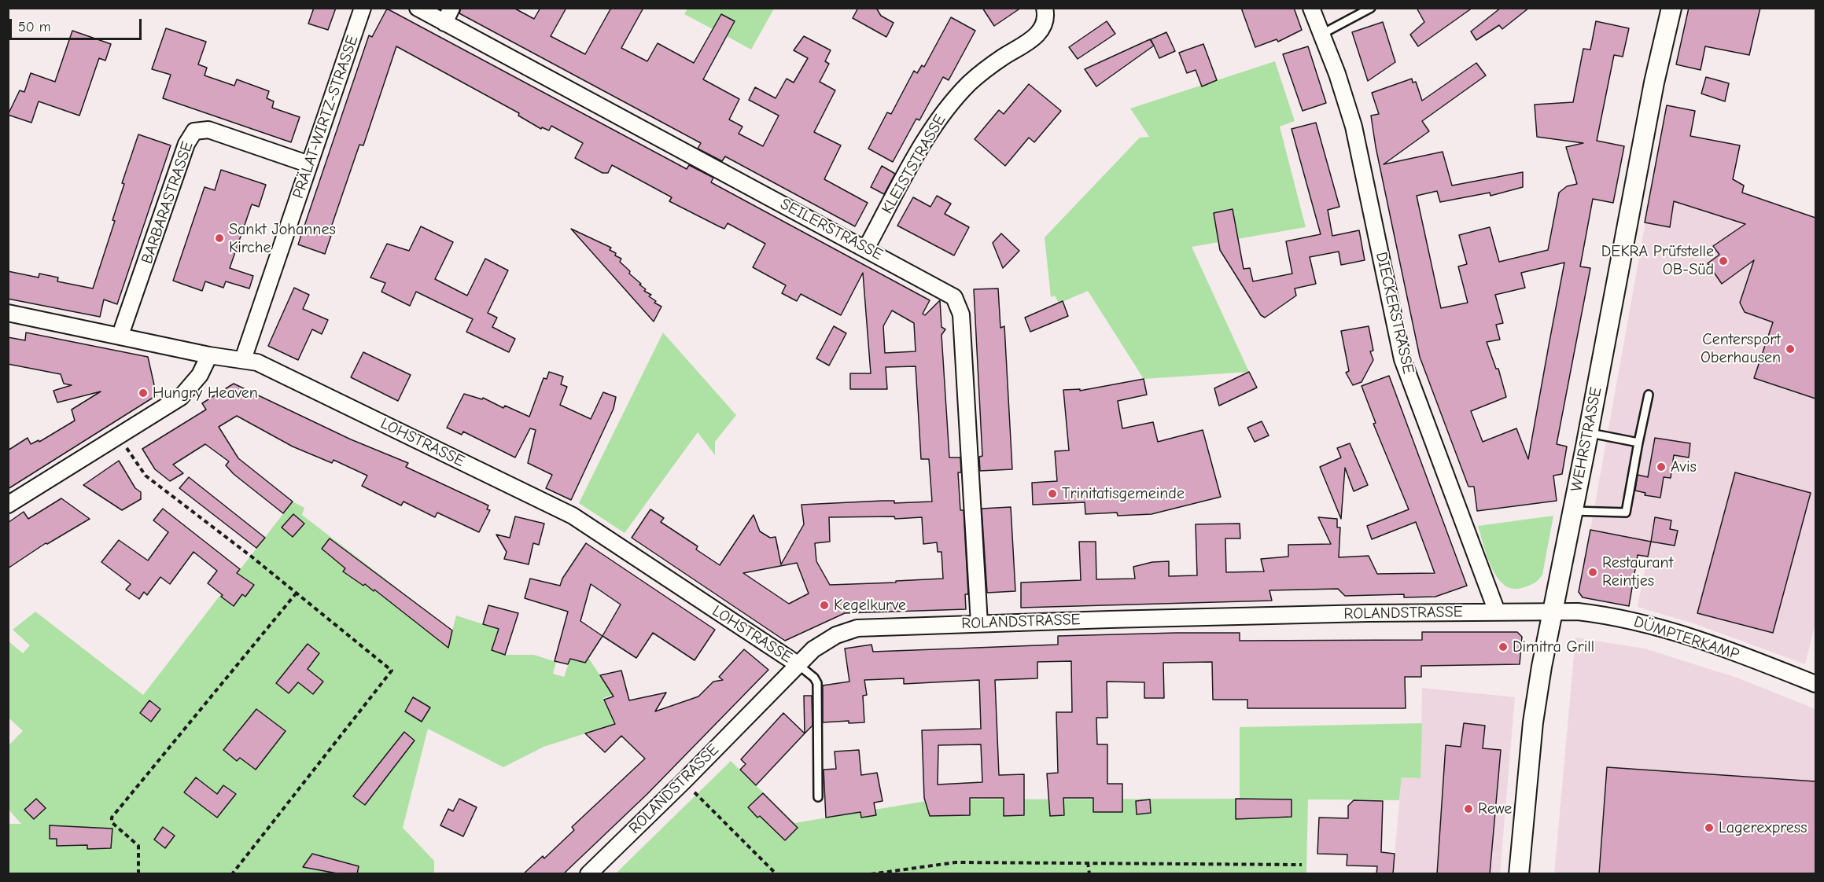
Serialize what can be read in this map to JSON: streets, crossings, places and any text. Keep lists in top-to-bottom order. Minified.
{"streets":{"street":["PRÄLAT-WIRTZ-STRASSE","KLEISTSTRASSE","BARBARASTRASSE","SEILERSTRASSE","DIECKERSTRASSE","WEHRSTRASSE","LOHSTRASSE","ROLANDSTRASSE","DÜMPTERKAMP"]},"crossings":[["PRÄLAT-WIRTZ-STRASSE","BARBARASTRASSE"],["PRÄLAT-WIRTZ-STRASSE","LOHSTRASSE"],["KLEISTSTRASSE","SEILERSTRASSE"],["BARBARASTRASSE","LOHSTRASSE"],["SEILERSTRASSE","ROLANDSTRASSE"],["DIECKERSTRASSE","ROLANDSTRASSE"],["WEHRSTRASSE","ROLANDSTRASSE"],["WEHRSTRASSE","DÜMPTERKAMP"],["LOHSTRASSE","ROLANDSTRASSE"],["ROLANDSTRASSE","DÜMPTERKAMP"]],"places":["Sankt Johannes Kirche","DEKRA Prüfstelle OB-Süd","Centersport Oberhausen","Hungry Heaven","Avis","Trinitatisgemeinde","Restaurant Reintjes","Kegelkurve","Dimitra Grill","Rewe","Lagerexpress"],"scale_bar":"50 m"}
